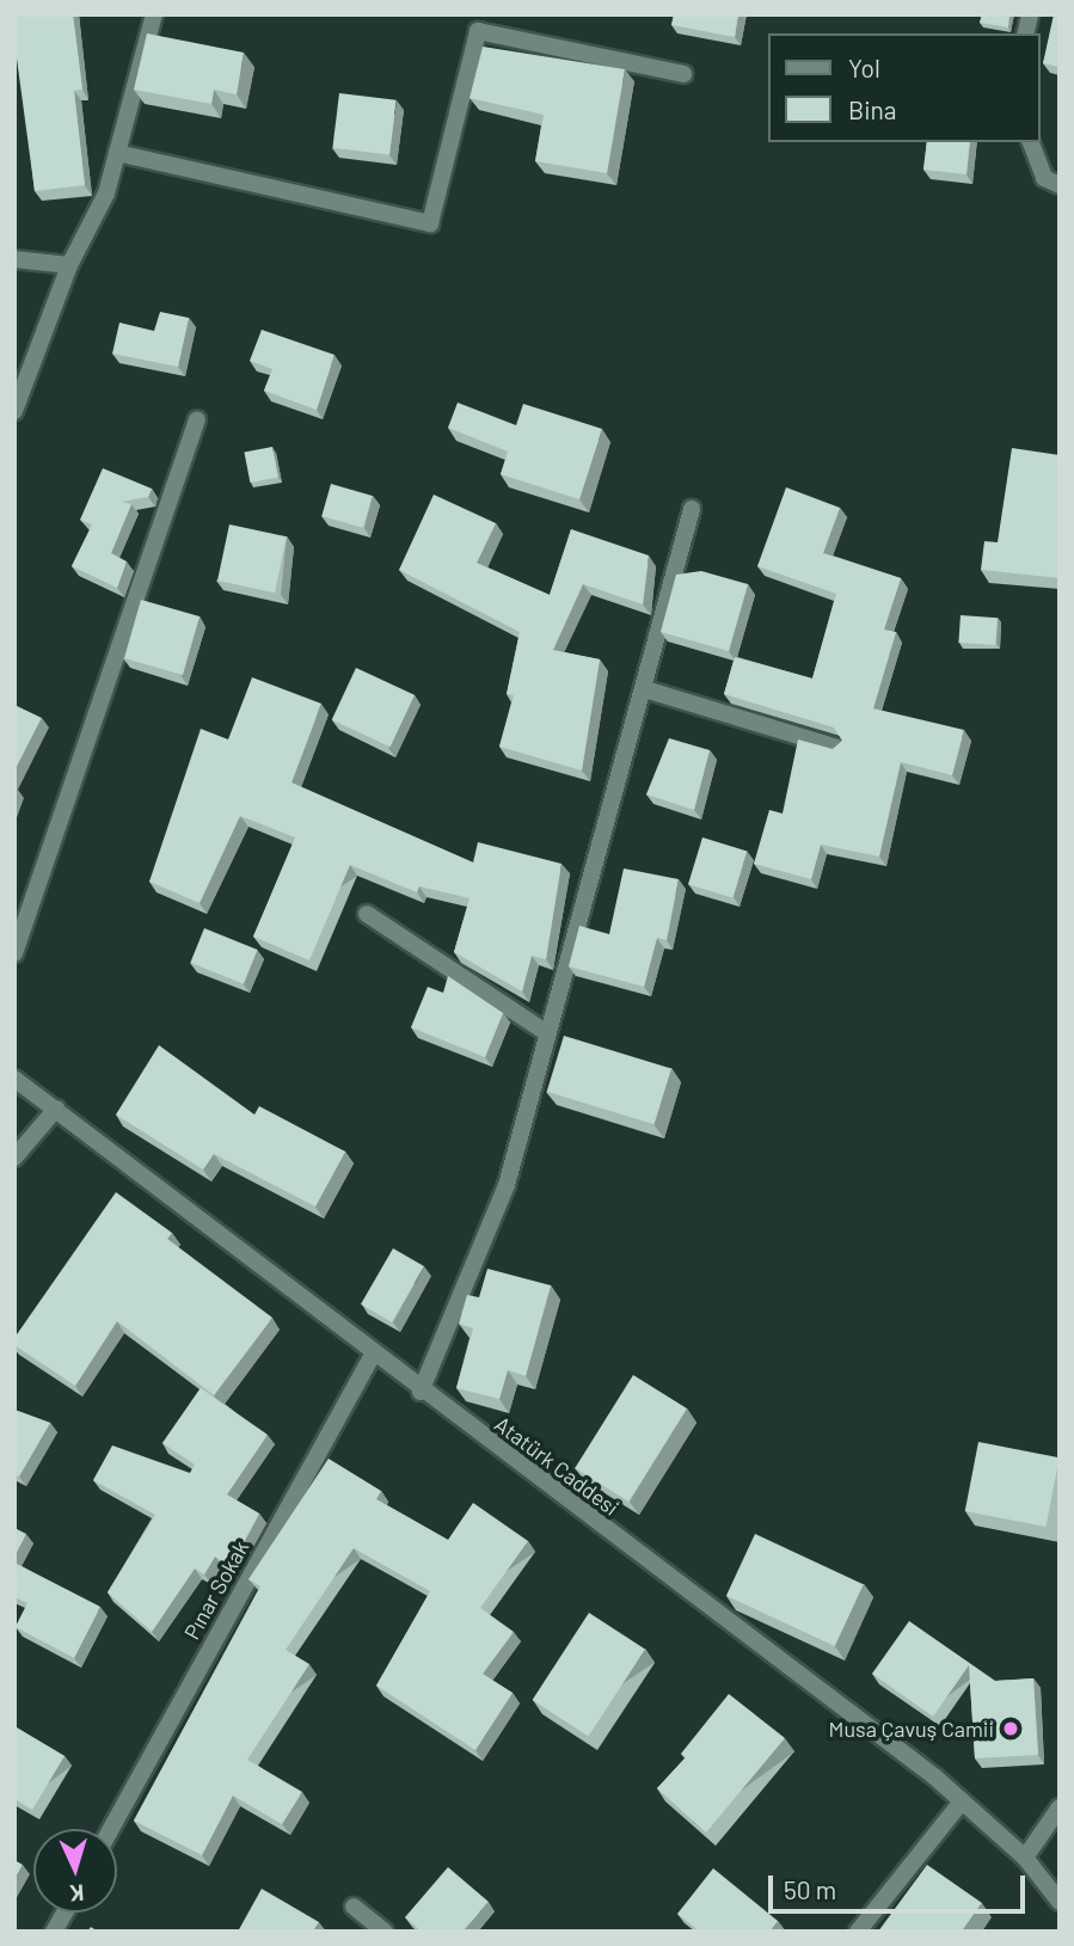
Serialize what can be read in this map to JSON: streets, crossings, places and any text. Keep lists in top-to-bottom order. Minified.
{"streets":{"street":["Atatürk Caddesi","Pınar Sokak"]},"crossings":[["Atatürk Caddesi","Pınar Sokak"]],"places":["Musa Çavuş Camii"],"legend":["Yol","Bina"],"scale_bar":"50 m","north":"bottom"}
